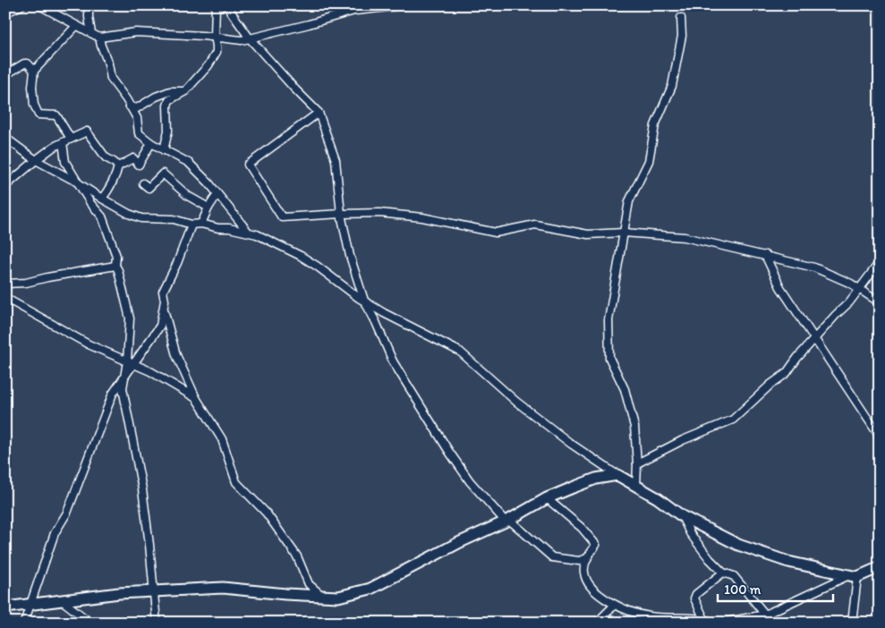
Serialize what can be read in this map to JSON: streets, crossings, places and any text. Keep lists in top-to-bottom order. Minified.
{"scale_bar":"100 m"}
